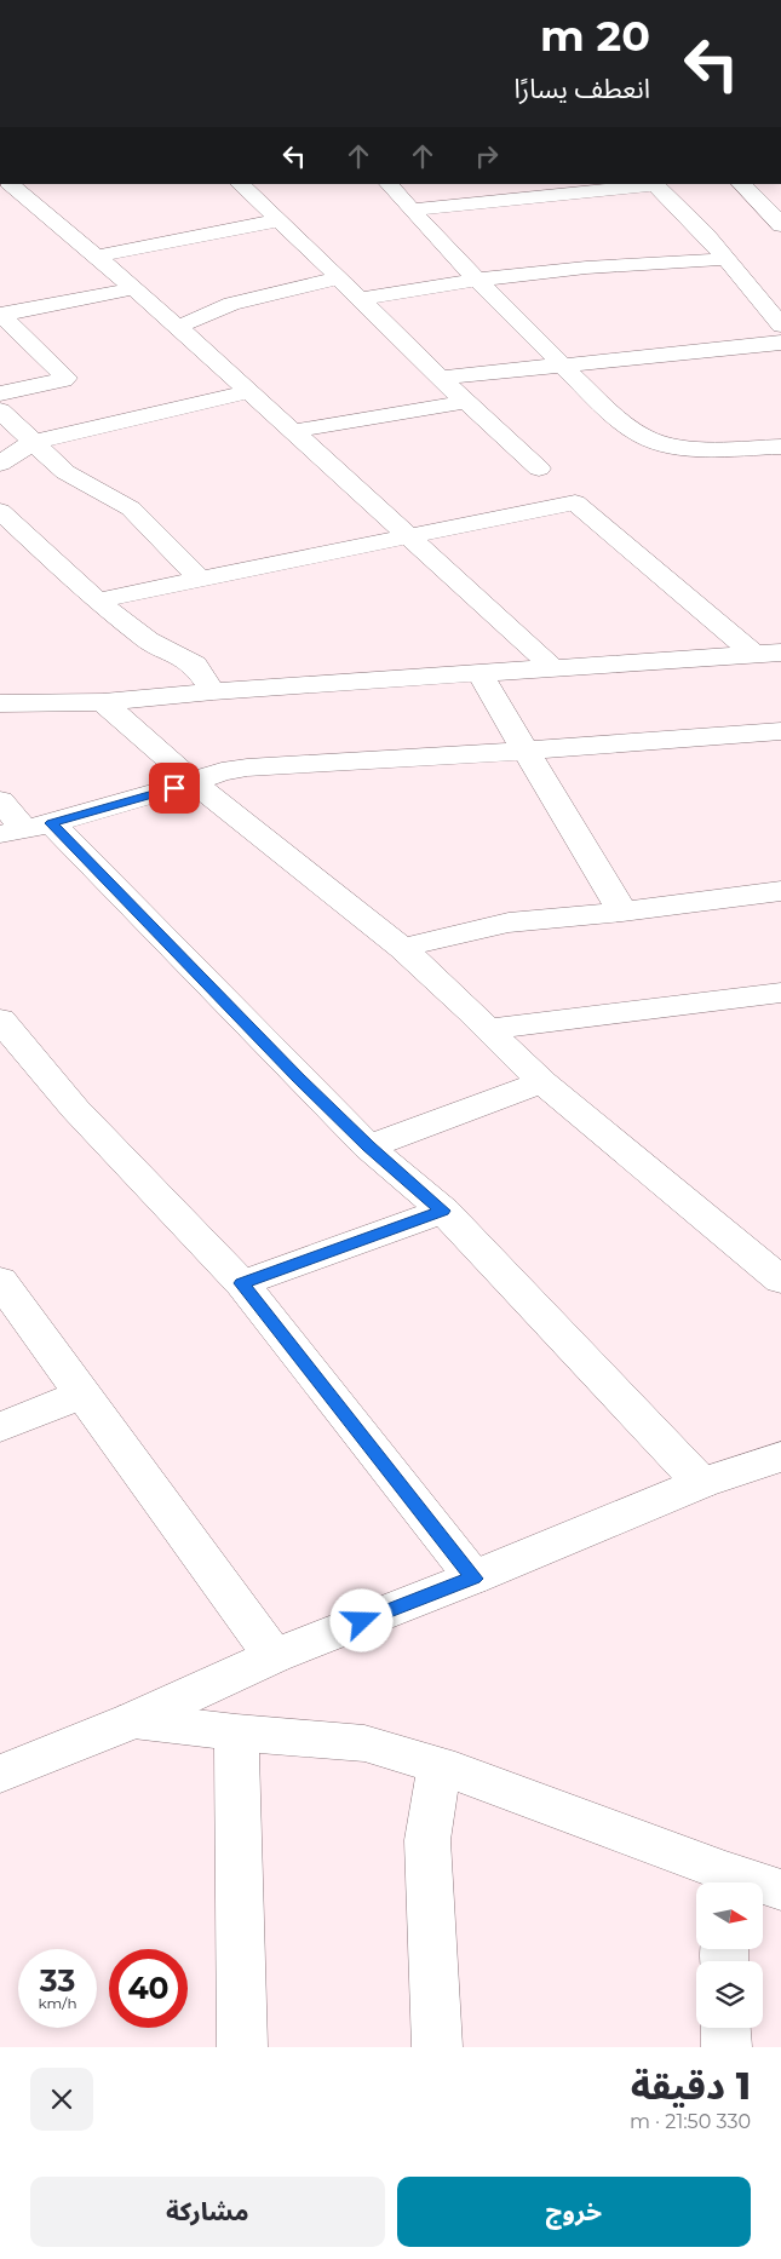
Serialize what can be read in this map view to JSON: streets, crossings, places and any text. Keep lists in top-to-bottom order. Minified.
{"north":"right","page":{"turn":["20 m","انعطف يسارًا"],"speed":"33 km/h","limit":"40","heading":["1 دقيقة","330 m · 21:50"],"buttons":["خروج","مشاركة"]}}
